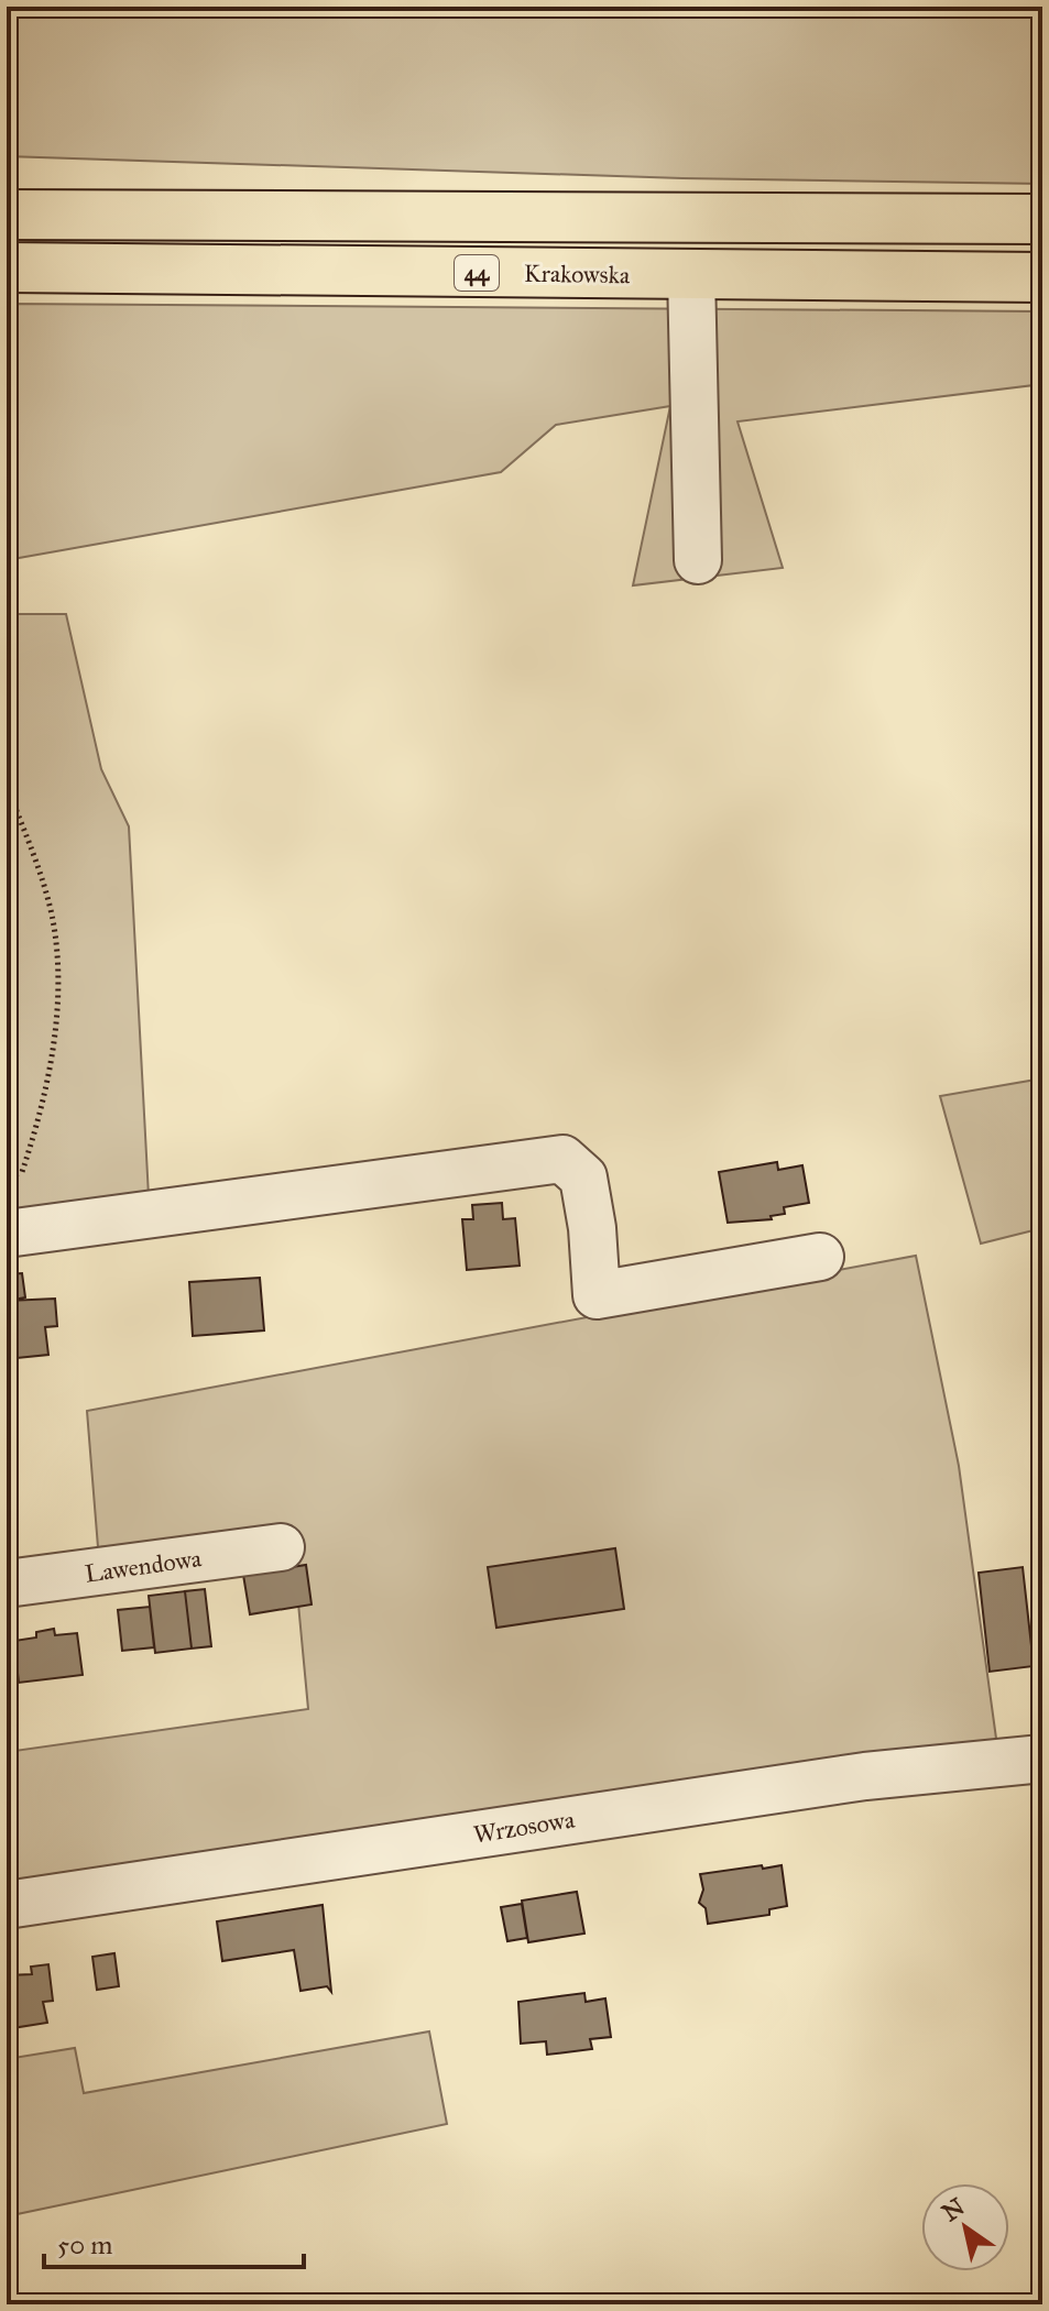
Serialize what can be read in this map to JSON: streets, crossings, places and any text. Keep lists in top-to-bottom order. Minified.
{"streets":{"main road":["44","Krakowska"],"street":["Lawendowa","Wrzosowa"]},"scale_bar":"50 m","north":"top left"}
